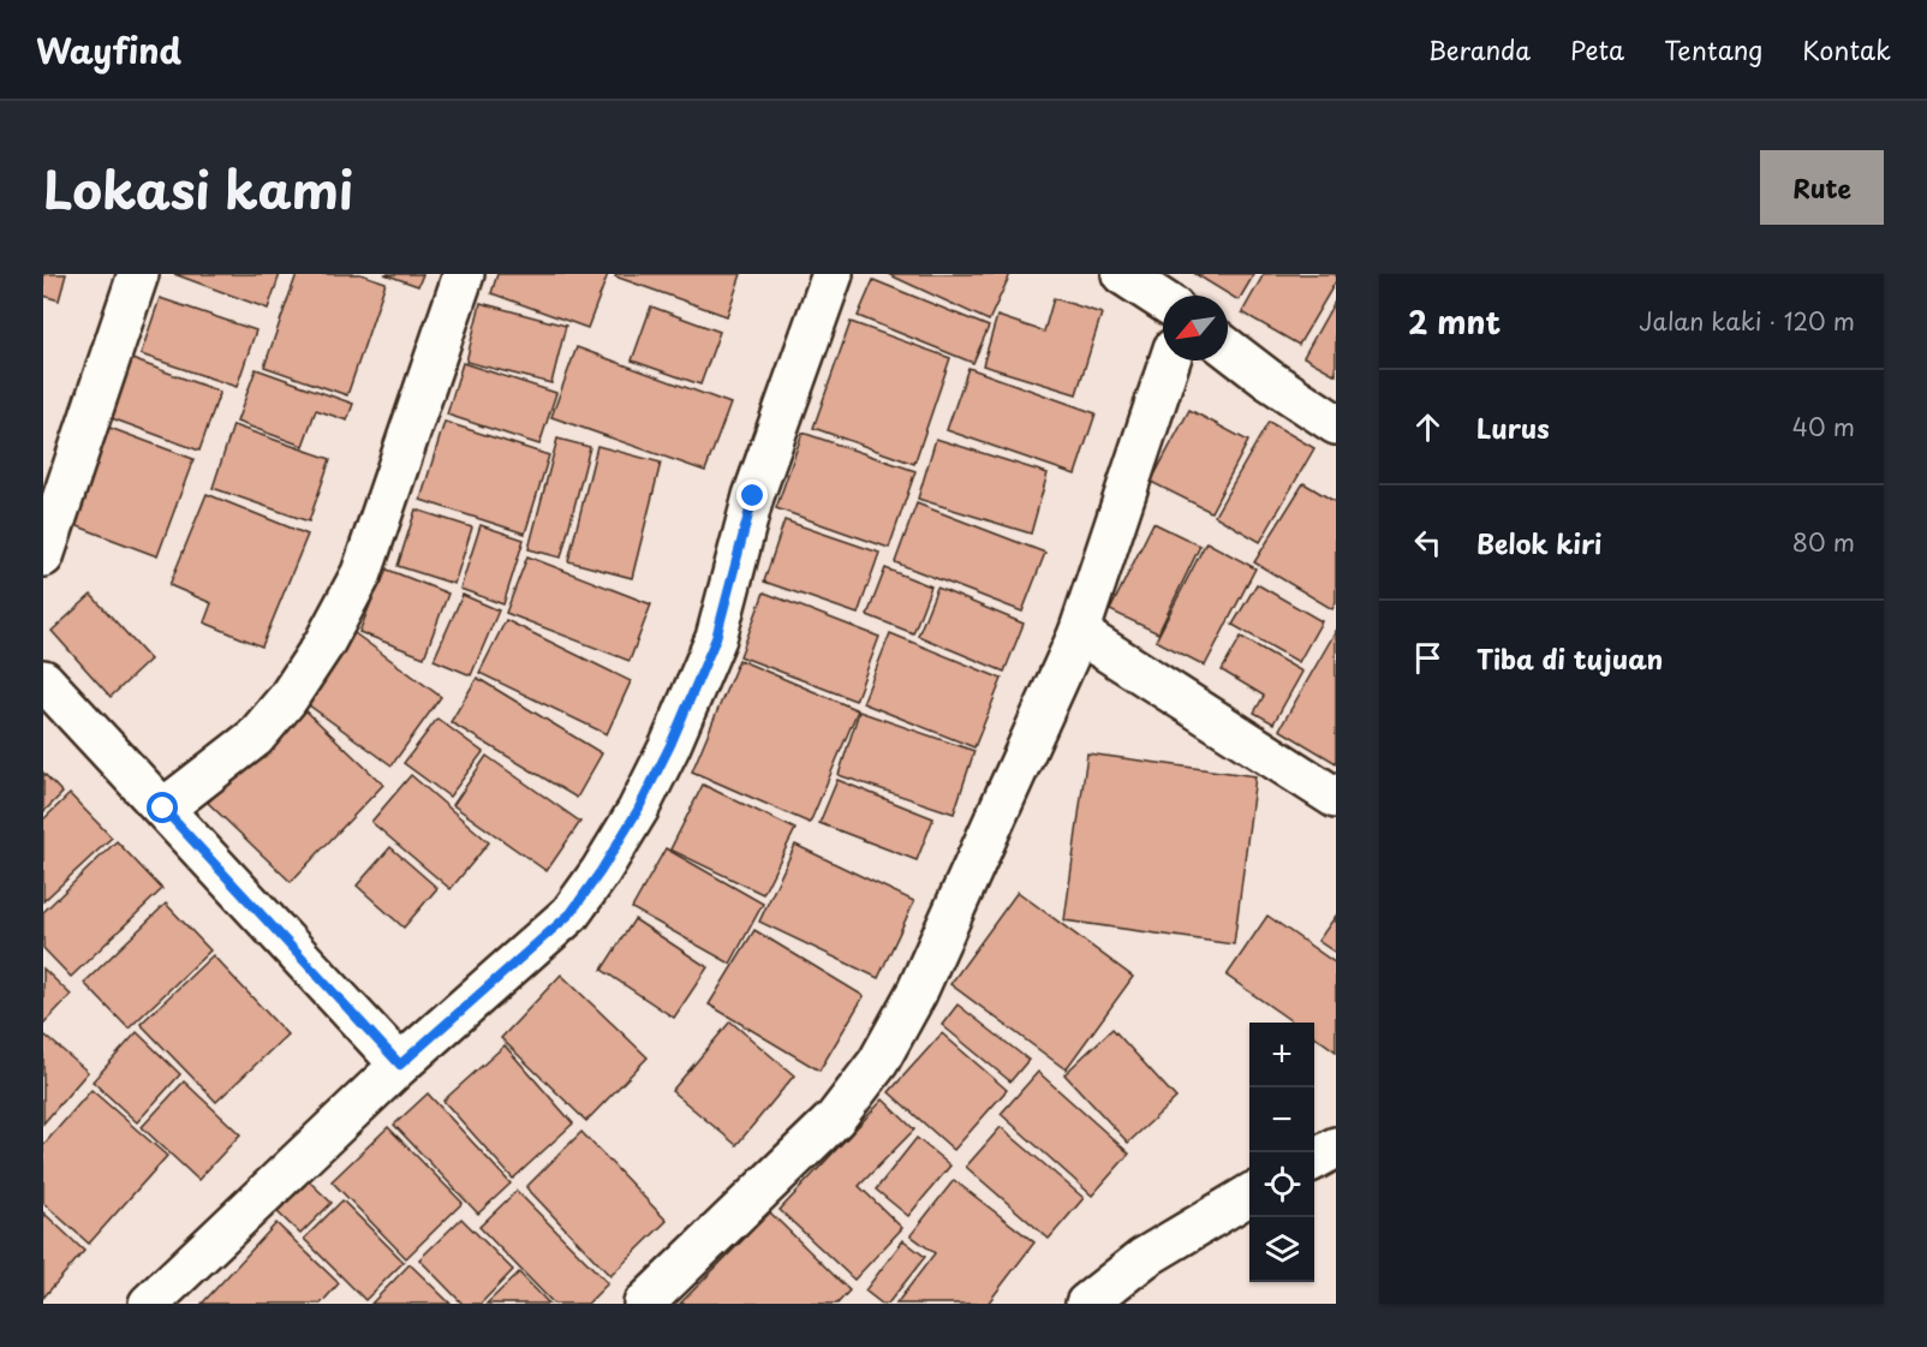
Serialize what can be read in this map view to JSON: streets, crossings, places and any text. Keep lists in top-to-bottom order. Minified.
{"north":"bottom left","page":{"header":"Wayfind","nav":["Beranda","Peta","Tentang","Kontak"],"title":"Lokasi kami","buttons":"Rute","heading":["2 mnt","Jalan kaki · 120 m"],"list":[["Lurus","40 m"],["Belok kiri","80 m"],"Tiba di tujuan"],"map_buttons":["+","−"]}}
